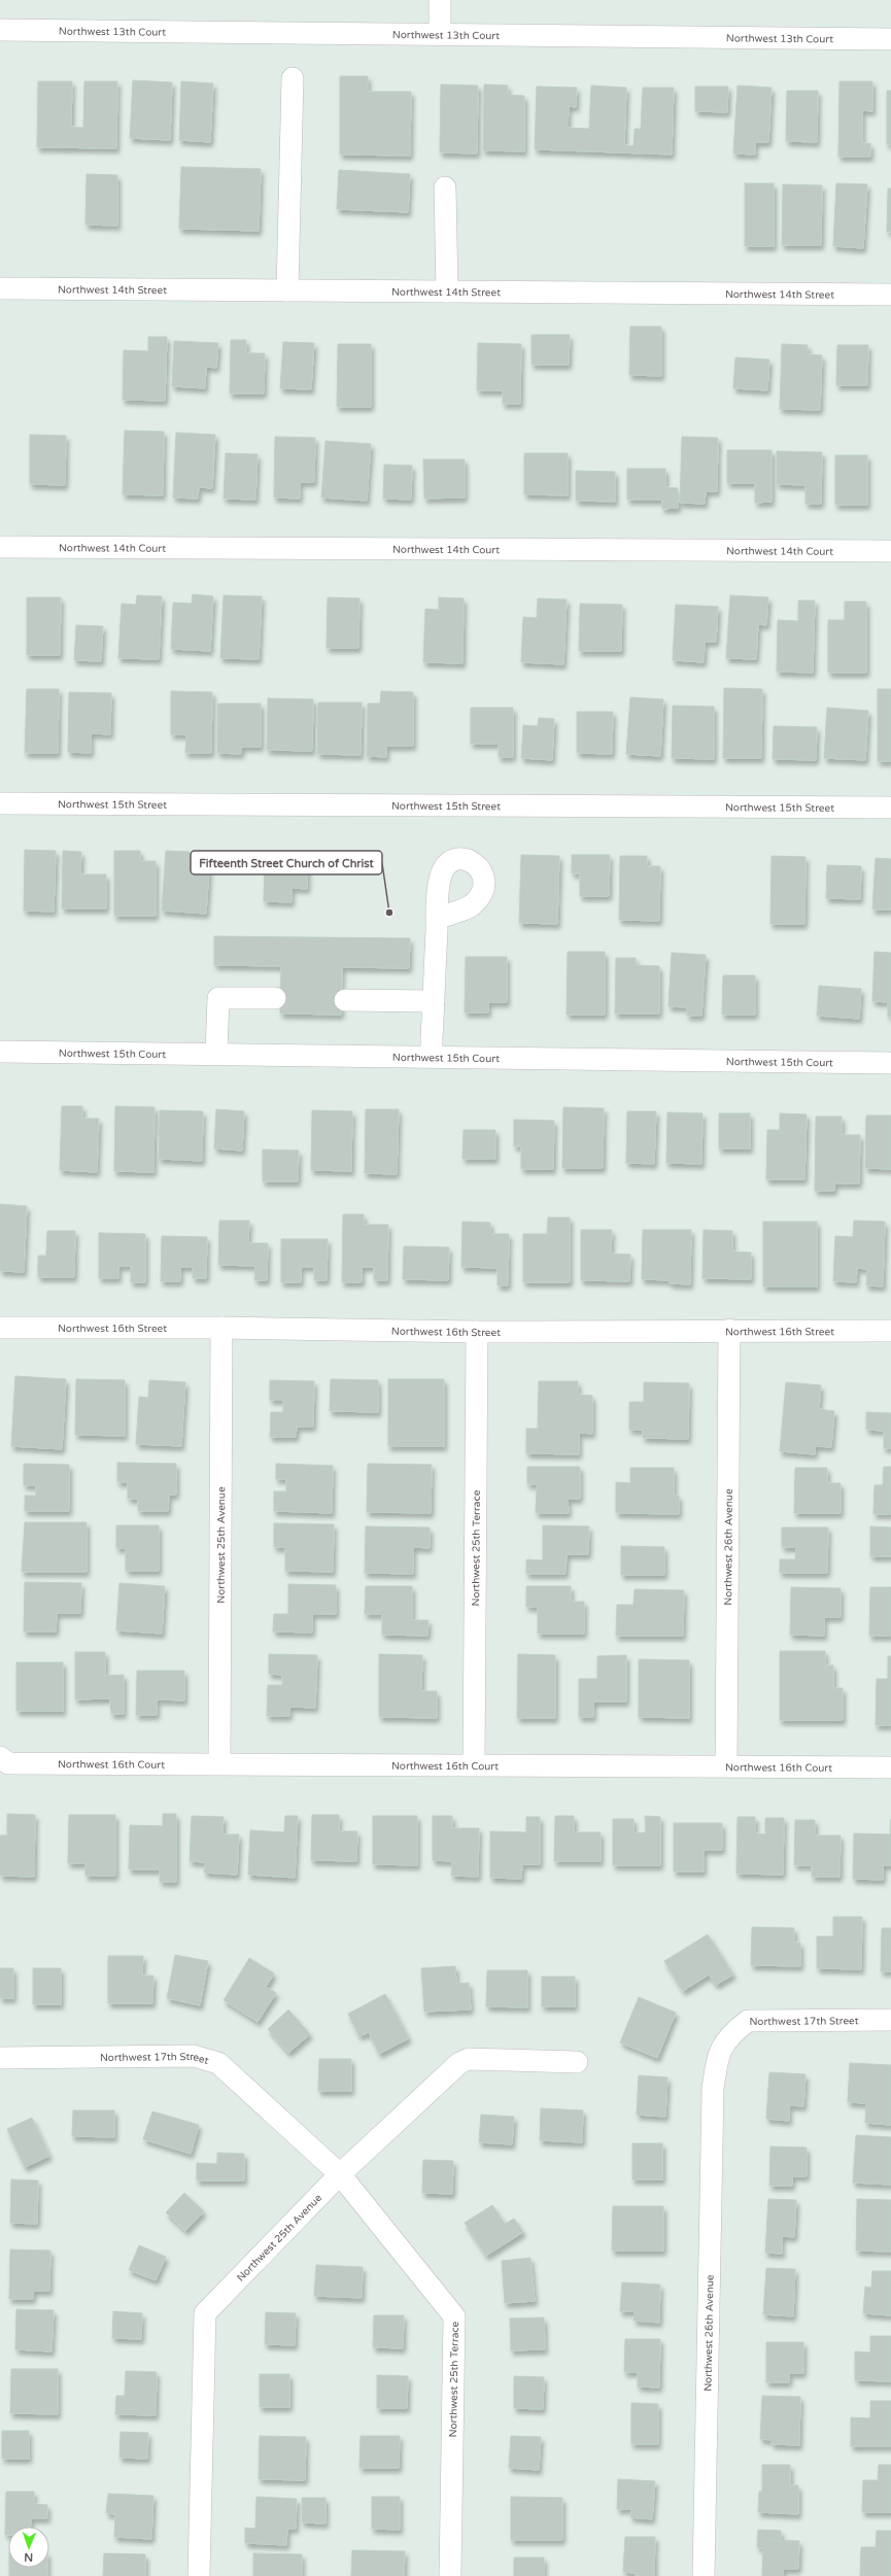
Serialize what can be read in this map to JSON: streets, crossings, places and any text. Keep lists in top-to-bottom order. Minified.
{"streets":{"street":["Northwest 13th Court","Northwest 14th Street","Northwest 14th Court","Northwest 15th Street","Northwest 15th Court","Northwest 16th Street","Northwest 25th Avenue","Northwest 26th Avenue","Northwest 25th Terrace","Northwest 16th Court","Northwest 17th Street"]},"crossings":[["Northwest 16th Street","Northwest 25th Avenue"],["Northwest 16th Street","Northwest 26th Avenue"],["Northwest 16th Street","Northwest 25th Terrace"],["Northwest 25th Avenue","Northwest 25th Terrace"],["Northwest 25th Avenue","Northwest 16th Court"],["Northwest 25th Avenue","Northwest 17th Street"],["Northwest 26th Avenue","Northwest 16th Court"],["Northwest 26th Avenue","Northwest 17th Street"],["Northwest 25th Terrace","Northwest 16th Court"],["Northwest 25th Terrace","Northwest 17th Street"]],"places":["Fifteenth Street Church of Christ"],"north":"bottom"}
